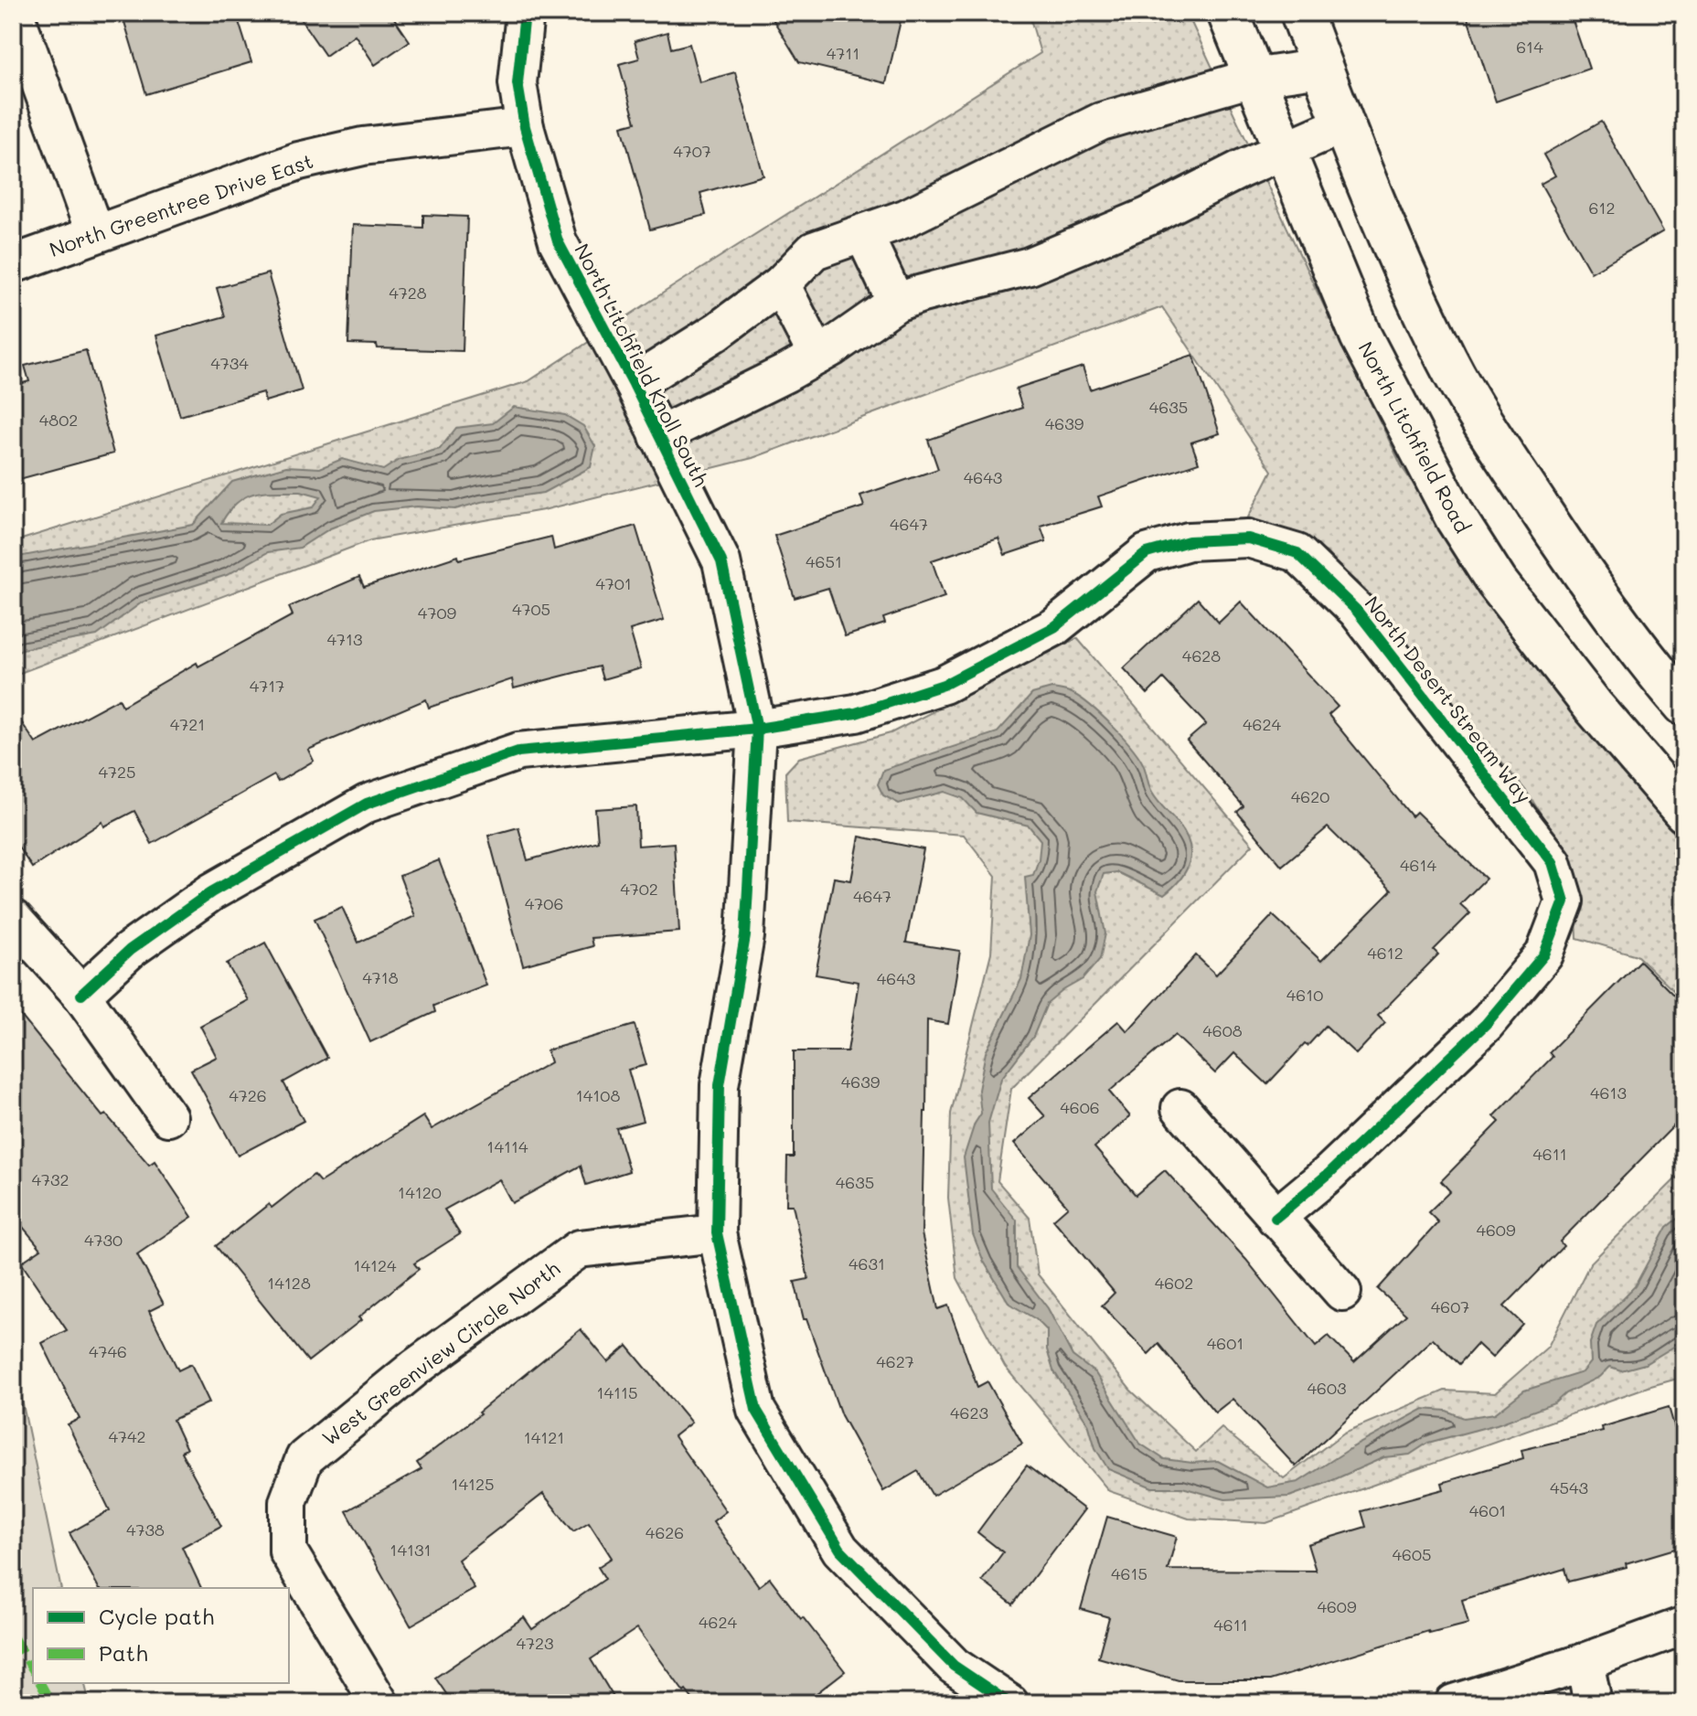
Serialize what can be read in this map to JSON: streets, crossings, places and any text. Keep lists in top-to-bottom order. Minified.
{"streets":{"main road":["North Litchfield Road"],"street":["North Greentree Drive East","North Litchfield Knoll South","North Desert Stream Way","West Greenview Circle North"]},"crossings":[["North Greentree Drive East","North Litchfield Knoll South"],["North Litchfield Knoll South","North Desert Stream Way"],["North Litchfield Knoll South","West Greenview Circle North"]],"house_numbers":["614","4711","4707","612","4728","4734","4635","4802","4639","4643","4647","4651","4701","4705","4709","4713","4628","4717","4721","4624","4725","4620","4614","4702","4647","4706","4612","4718","4643","4610","4608","4639","4613","4726","14108","4606","14114","4611","4732","4635","14120","4609","4730","4631","14124","14128","4602","4607","4601","4746","4627","4603","14115","4623","4742","14121","14125","4543","4601","4738","4626","14131","4605","4615","4609","4624","4611","4723"],"legend":["Cycle path","Path"]}
